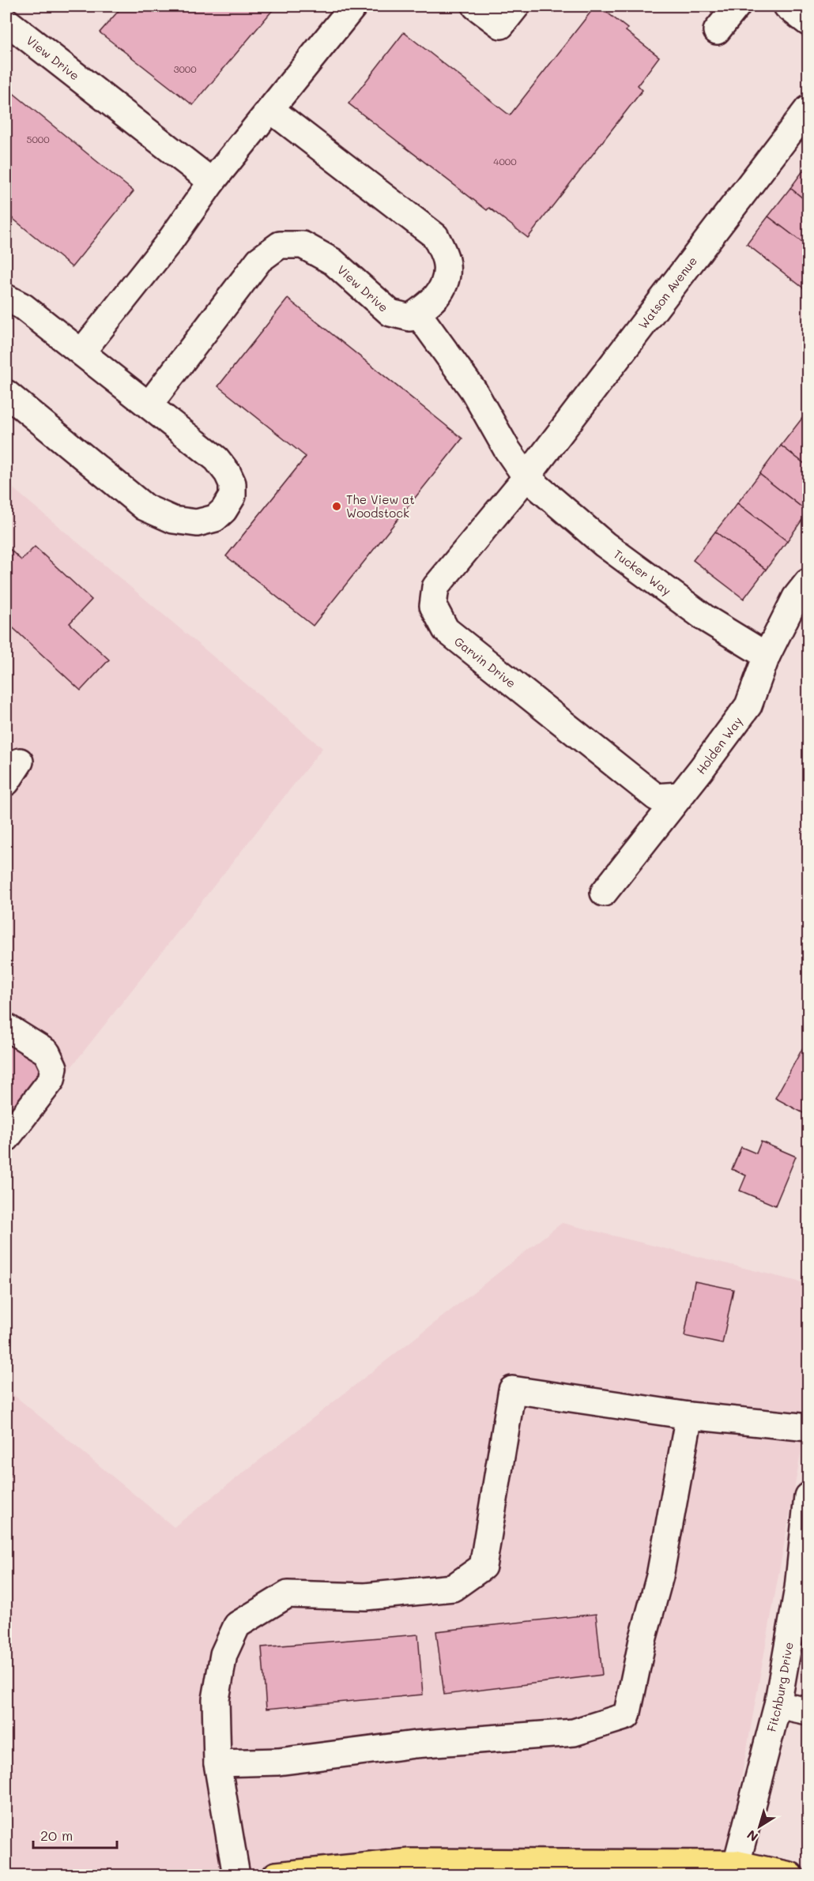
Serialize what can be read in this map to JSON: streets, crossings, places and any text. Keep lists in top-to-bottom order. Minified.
{"streets":{"street":["View Drive","Watson Avenue","Tucker Way","Garvin Drive","Holden Way","Fitchburg Drive"]},"crossings":[["View Drive","Tucker Way"],["Watson Avenue","Tucker Way"],["Watson Avenue","Garvin Drive"],["Tucker Way","Garvin Drive"],["Tucker Way","Holden Way"],["Garvin Drive","Holden Way"]],"places":["The View at Woodstock"],"house_numbers":["3000","5000","4000"],"scale_bar":"20 m","north":"bottom left"}
